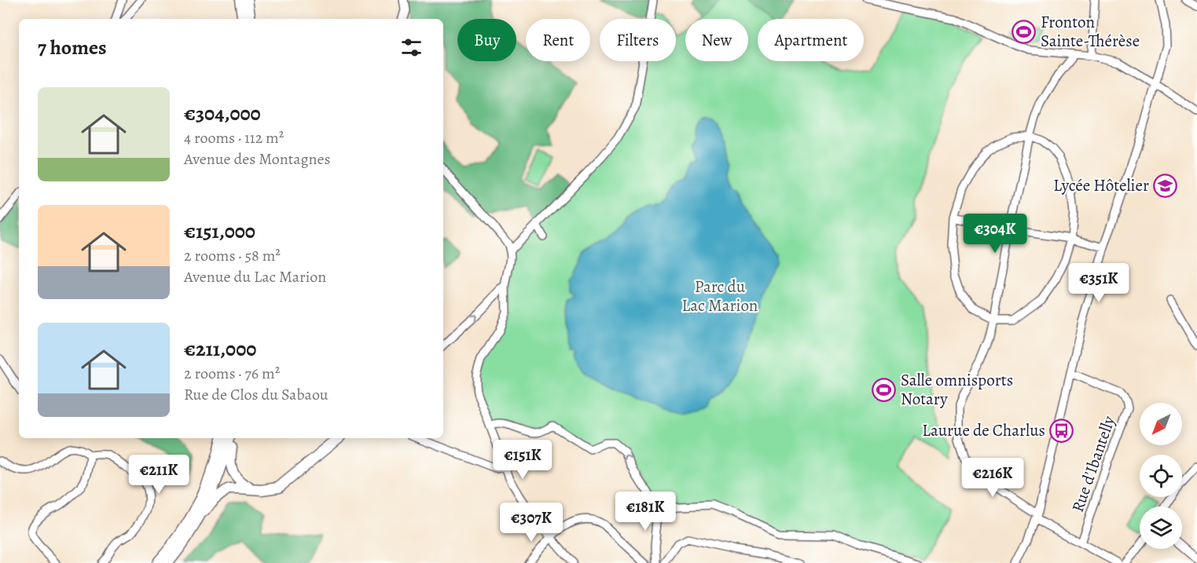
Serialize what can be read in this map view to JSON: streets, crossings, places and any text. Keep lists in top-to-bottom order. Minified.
{"streets":{"street":["Rue d'Ibantelly"]},"parks":["Parc du Lac Marion"],"places":{"sports":["Fronton Sainte-Thérèse","Salle omnisports Notary"],"school or university":["Lycée Hôtelier"],"bus stop":["Laurue de Charlus"]},"north":"bottom left","page":{"chip":["Buy","Rent","Filters","New","Apartment"],"heading":"7 homes","list":[{"name":"€304,000","note":"4 rooms · 112 m² · Avenue des Montagnes"},{"name":"€151,000","note":"2 rooms · 58 m² · Avenue du Lac Marion"},{"name":"€211,000","note":"2 rooms · 76 m² · Rue de Clos du Sabaou"}],"price":["€304K","€351K","€151K","€211K","€216K","€181K","€307K"]}}
